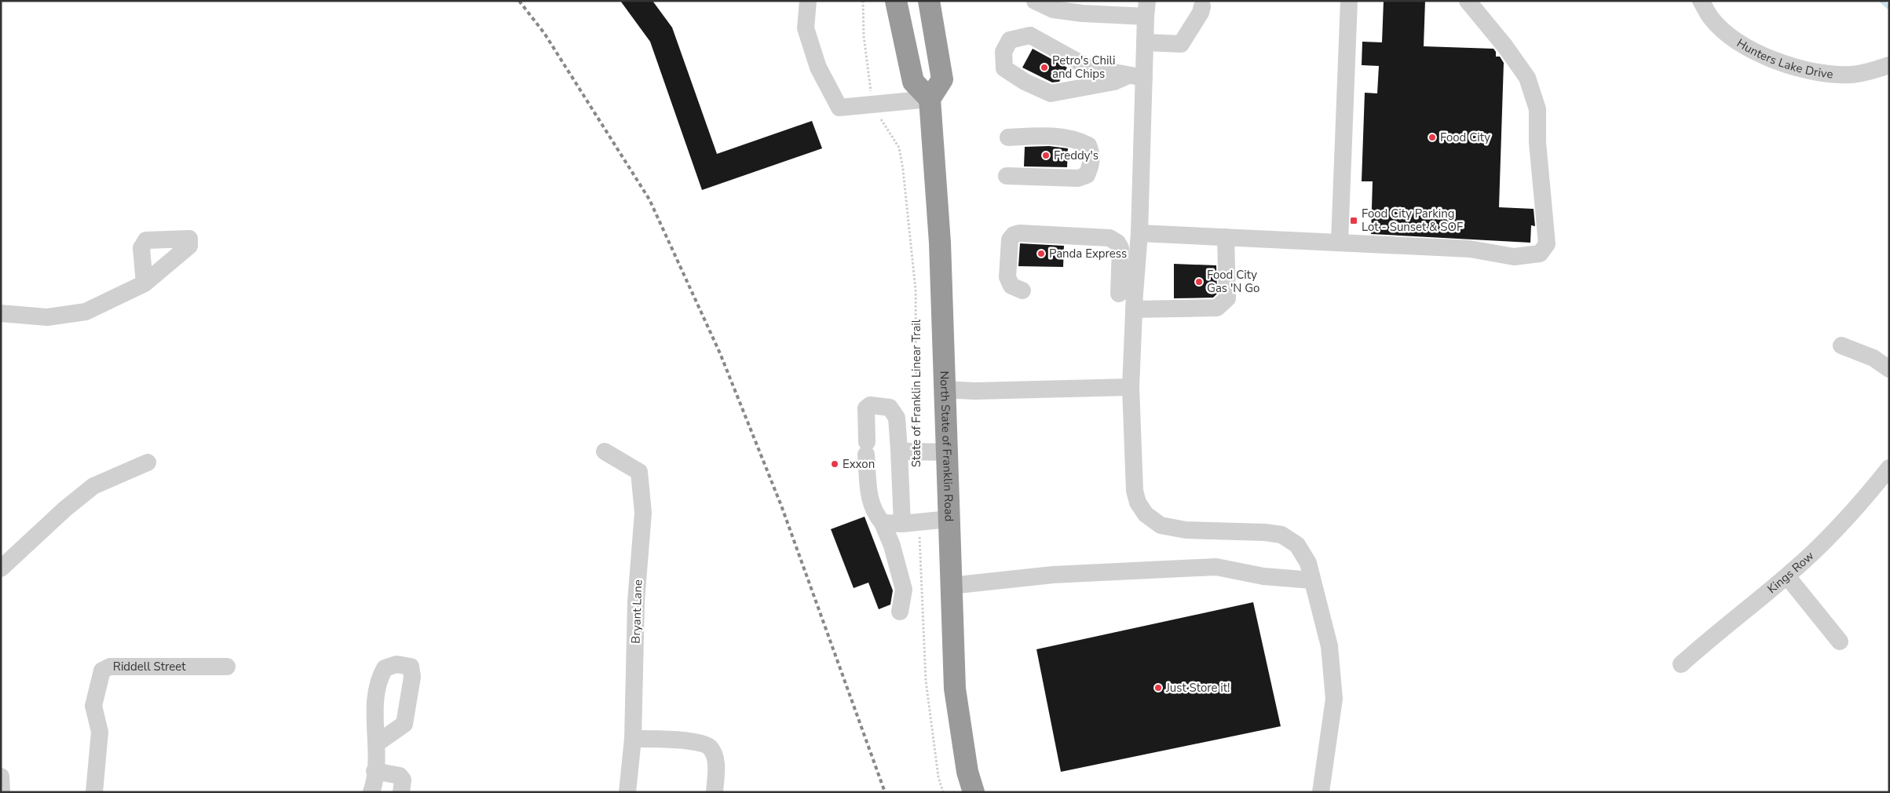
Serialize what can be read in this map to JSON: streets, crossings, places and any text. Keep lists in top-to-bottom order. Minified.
{"streets":{"highway":["North State of Franklin Road"],"street":["Hunters Lake Drive","Kings Row","Bryant Lane","Riddell Street"],"path":["State of Franklin Linear Trail"]},"places":{"other":["Petro's Chili and Chips","Food City","Freddy's","Panda Express","Food City Gas 'N Go","Exxon","Just Store it!"],"transit":["Food City Parking Lot - Sunset & SOF"]}}
